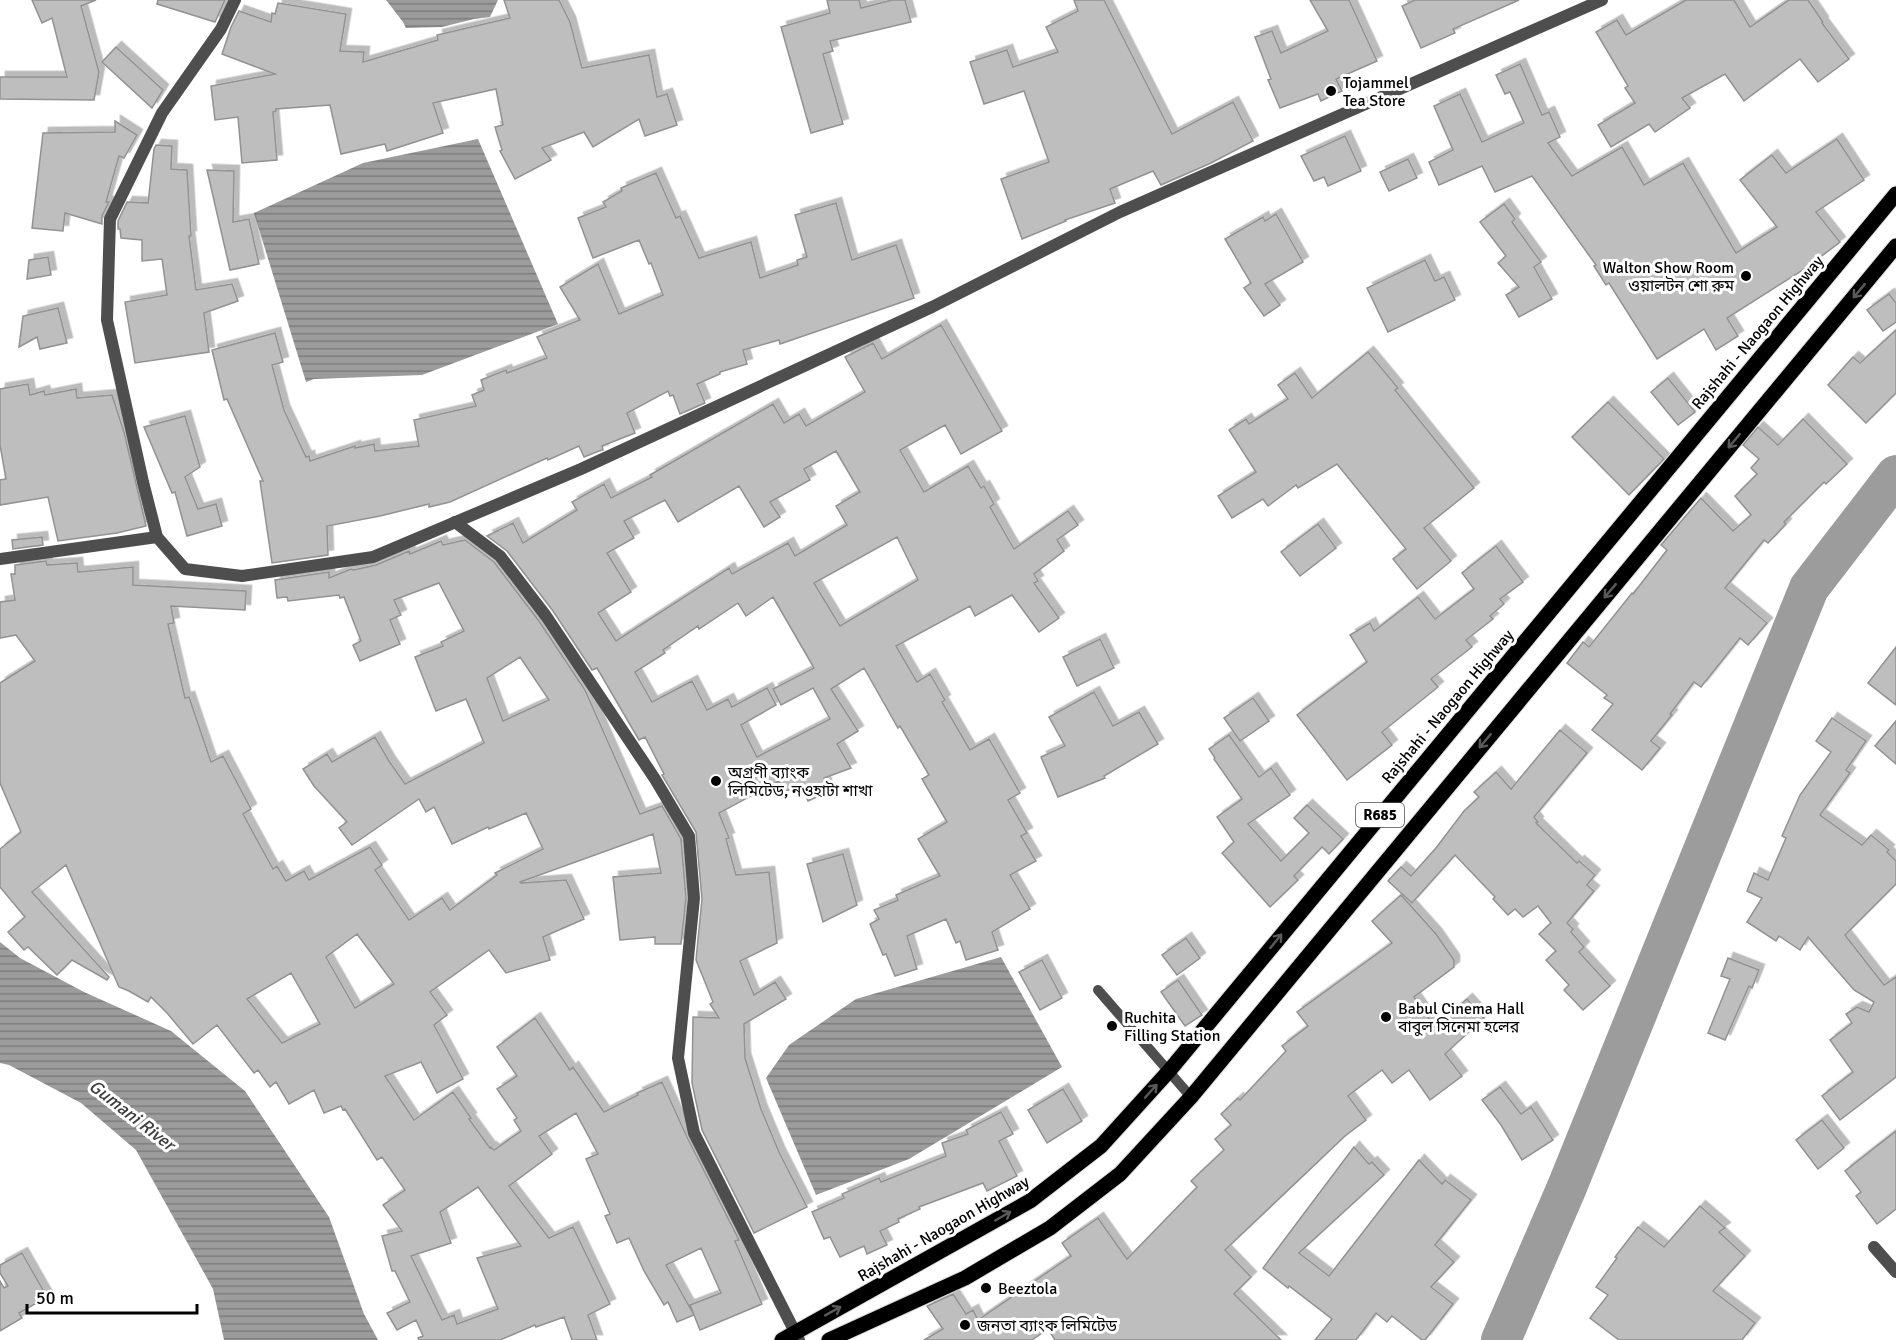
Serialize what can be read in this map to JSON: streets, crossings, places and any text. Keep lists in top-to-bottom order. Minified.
{"streets":{"main road":["Rajshahi - Naogaon Highway","R685"]},"water":["Gumani River"],"places":["Tojammel Tea Store","Walton Show Room ওয়ালটন শো রুম","অগ্রণী ব্যাংক লিমিটেড, নওহাটা শাখা","Babul Cinema Hall বাবুল সিনেমা হলের","Ruchita Filling Station","Beeztola","জনতা ব্যাংক লিমিটেড"],"scale_bar":"50 m"}
